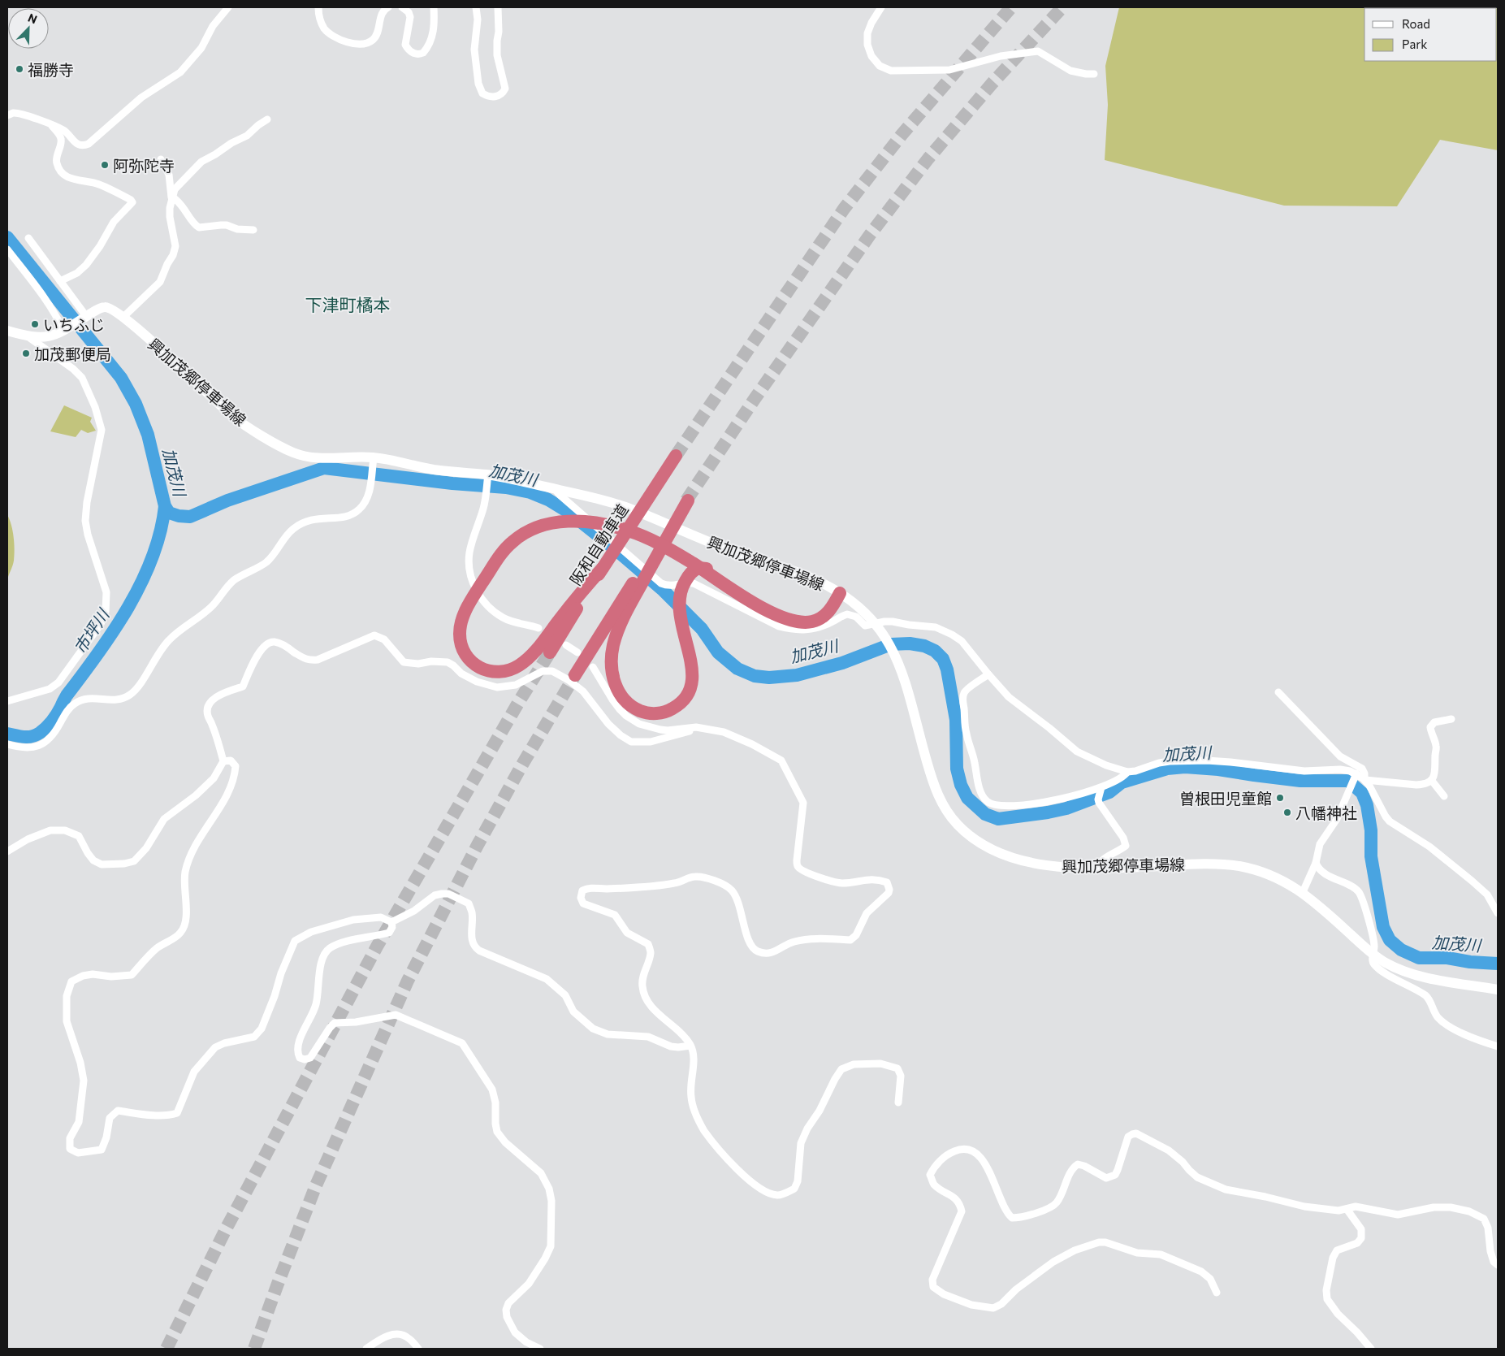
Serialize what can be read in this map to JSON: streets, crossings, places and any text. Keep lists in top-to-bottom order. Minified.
{"streets":{"highway":["阪和自動車道"],"main road":["興加茂郷停車場線"]},"districts":["下津町橘本"],"water":["加茂川","市坪川"],"places":["福勝寺","阿弥陀寺","いちふじ","加茂郵便局","曽根田児童館","八幡神社"],"legend":["Road","Park"],"north":"top right"}
